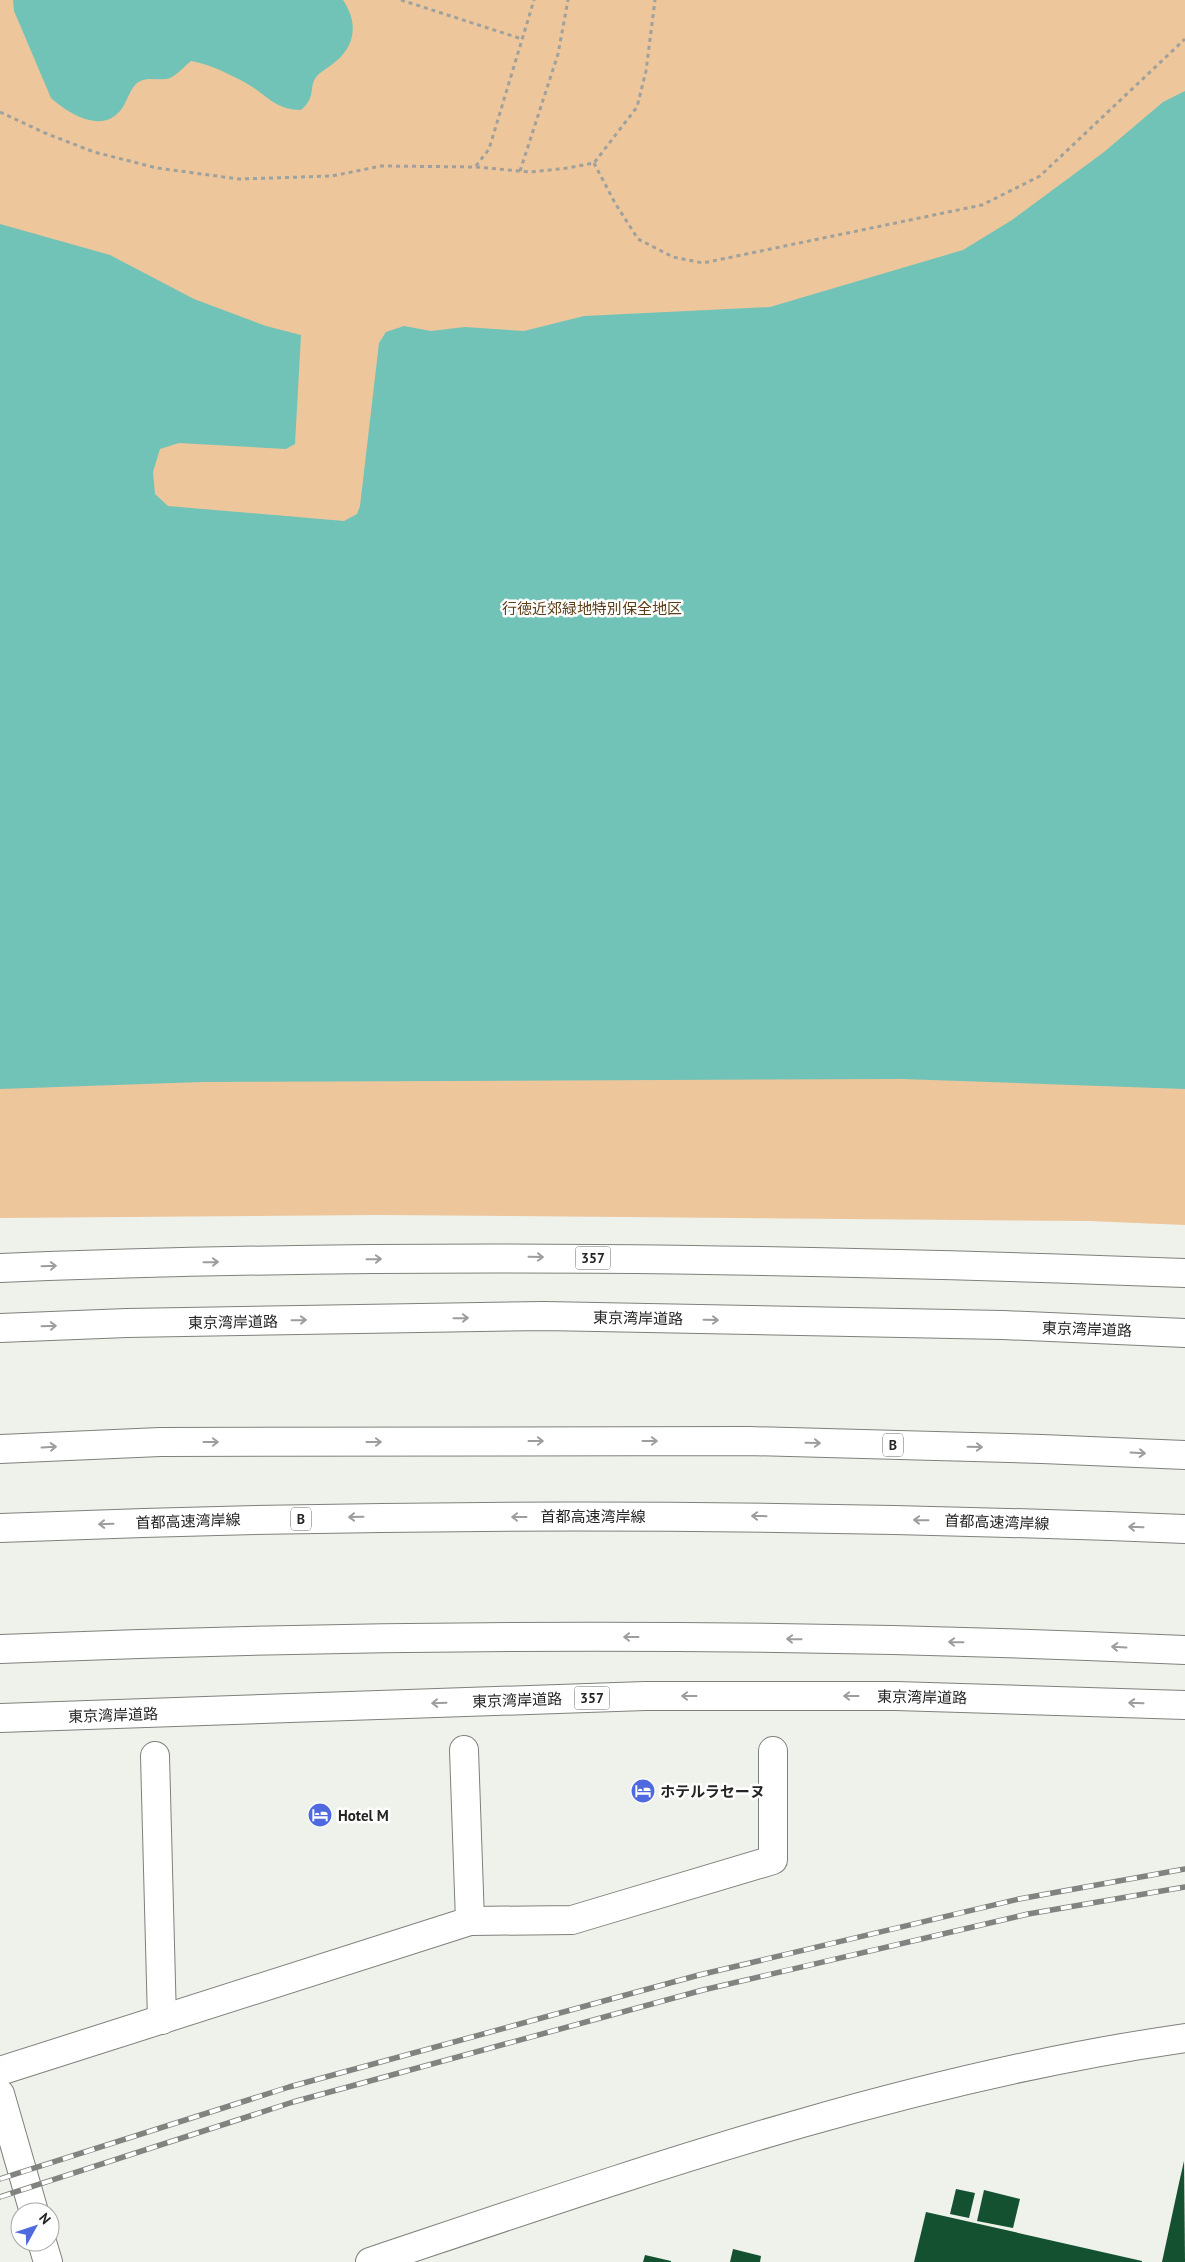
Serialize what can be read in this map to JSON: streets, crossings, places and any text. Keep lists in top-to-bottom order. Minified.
{"streets":{"main road":["357","東京湾岸道路","B","首都高速湾岸線"]},"parks":["行徳近郊緑地特別保全地区"],"places":{"hotel":["ホテルラセーヌ","Hotel M"]},"north":"top right"}
